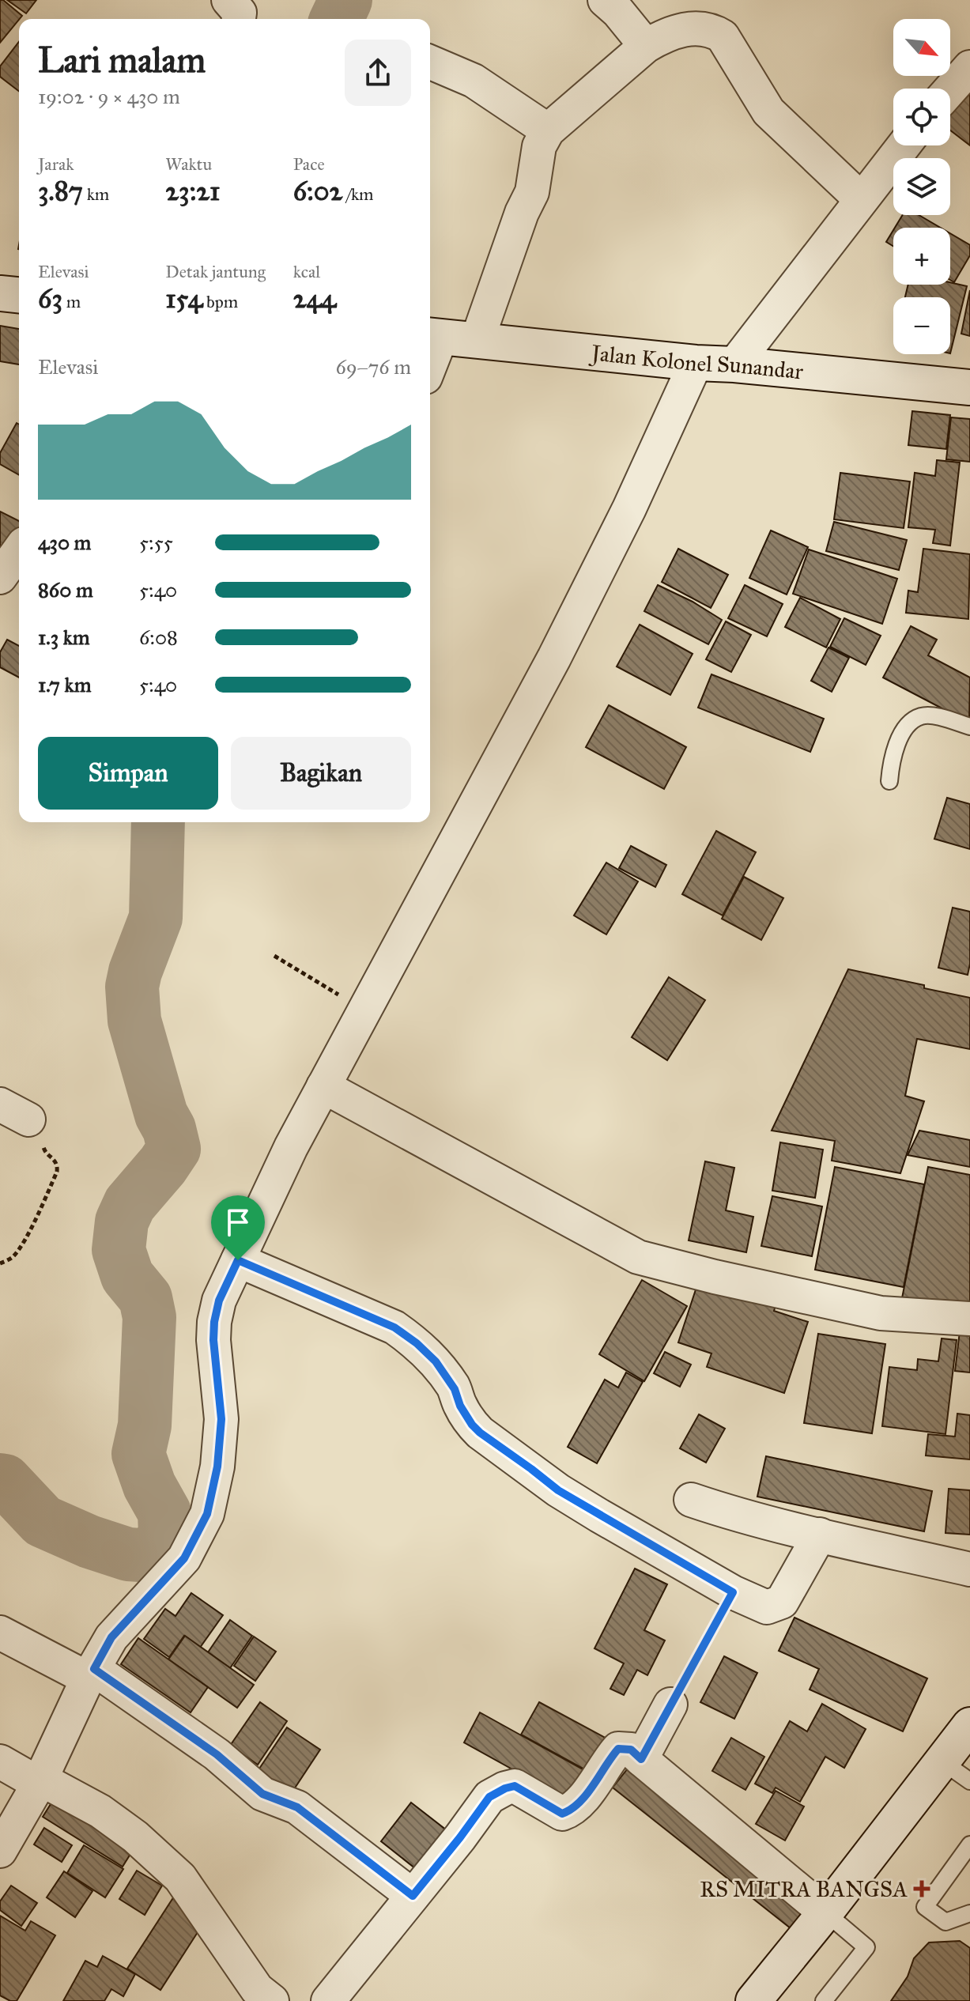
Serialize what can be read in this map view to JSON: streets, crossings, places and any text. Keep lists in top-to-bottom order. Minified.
{"streets":{"main road":["Jalan Kolonel Sunandar"]},"places":{"health":["RS MITRA BANGSA"]},"north":"bottom right","page":{"map_buttons":["+","−"],"heading":["Lari malam","19:02 · 9 × 430 m"],"stats":[["Jarak","3.87 km"],["Waktu","23:21"],["Pace","6:02 /km"],["Elevasi","63 m"],["Detak jantung","154 bpm"],["kcal","244"]],"chart":["Elevasi","69–76 m"],"list":[{"name":"430 m","note":"5:55"},{"name":"860 m","note":"5:40"},{"name":"1.3 km","note":"6:08"},{"name":"1.7 km","note":"5:40"}],"buttons":["Simpan","Bagikan"]}}
